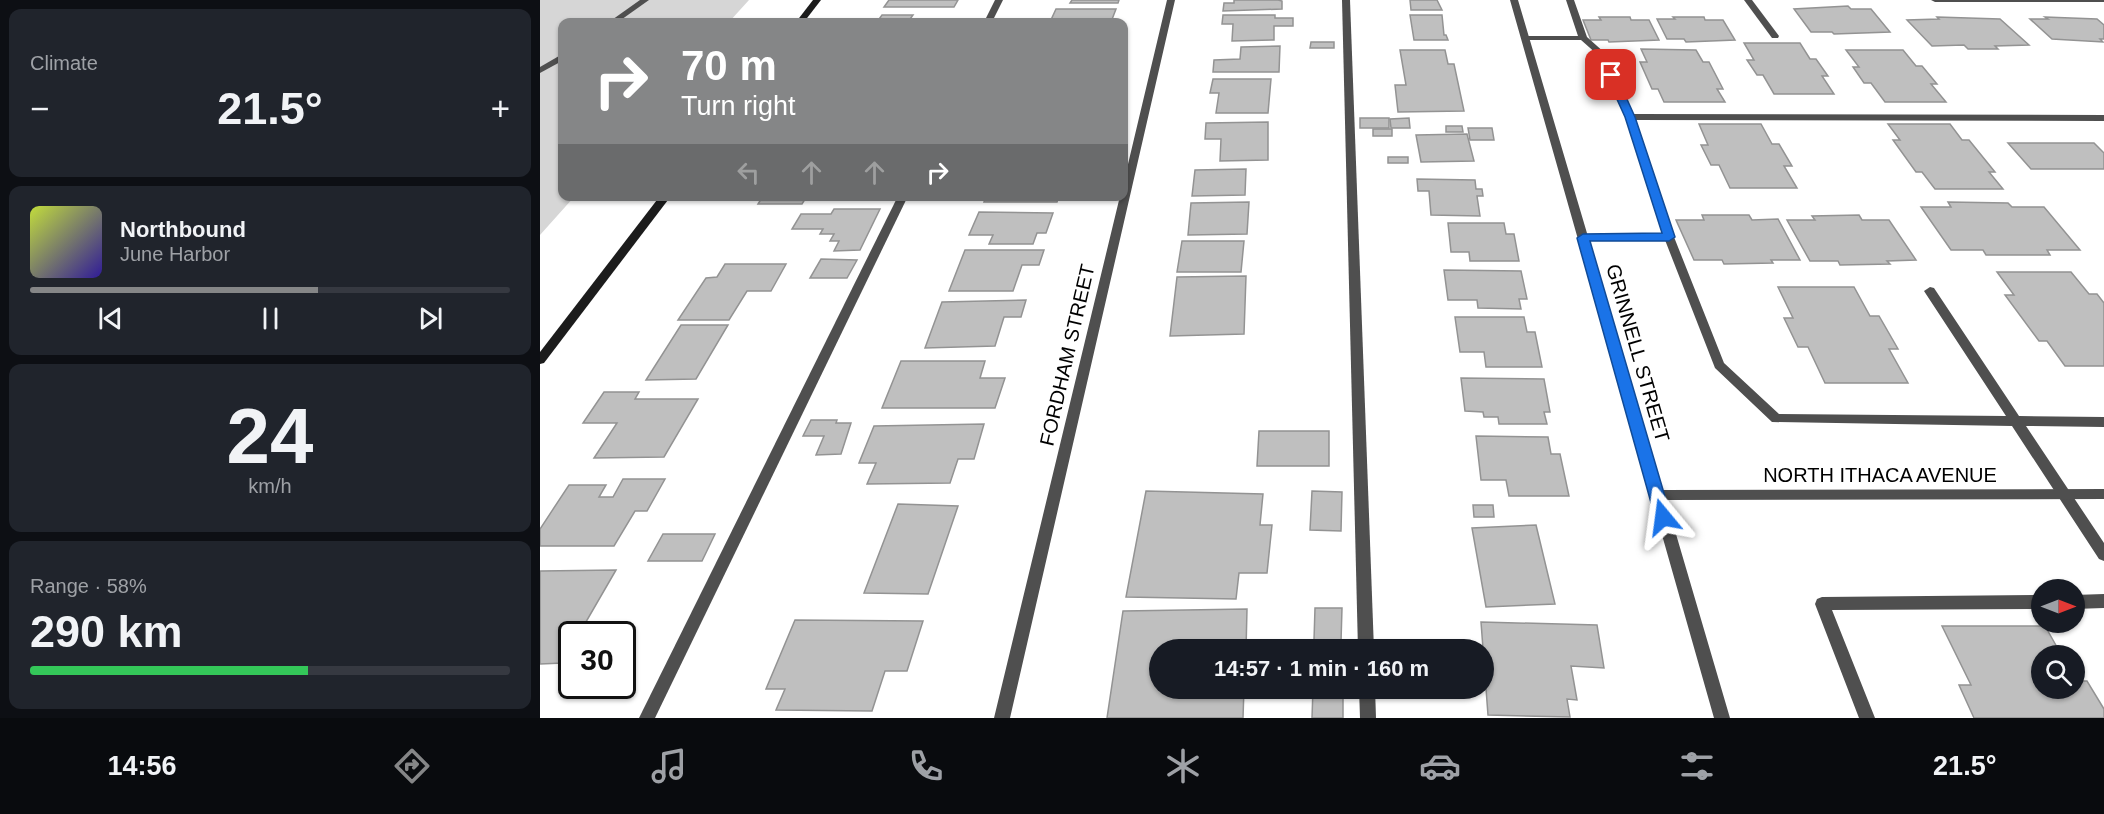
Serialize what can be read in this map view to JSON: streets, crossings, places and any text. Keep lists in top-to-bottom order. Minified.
{"streets":{"street":["GRINNELL STREET","FORDHAM STREET","NORTH ITHACA AVENUE"]},"crossings":[["GRINNELL STREET","NORTH ITHACA AVENUE"]],"north":"right","page":{"tile":["Climate",["24","km/h"],["Range · 58%","290 km"]],"turn":["70 m","Turn right"],"heat":["−","21.5°","+"],"song":["Northbound","June Harbor"],"limit":"30","trip":"14:57 · 1 min · 160 m","tabs":["14:56","21.5°"]}}
